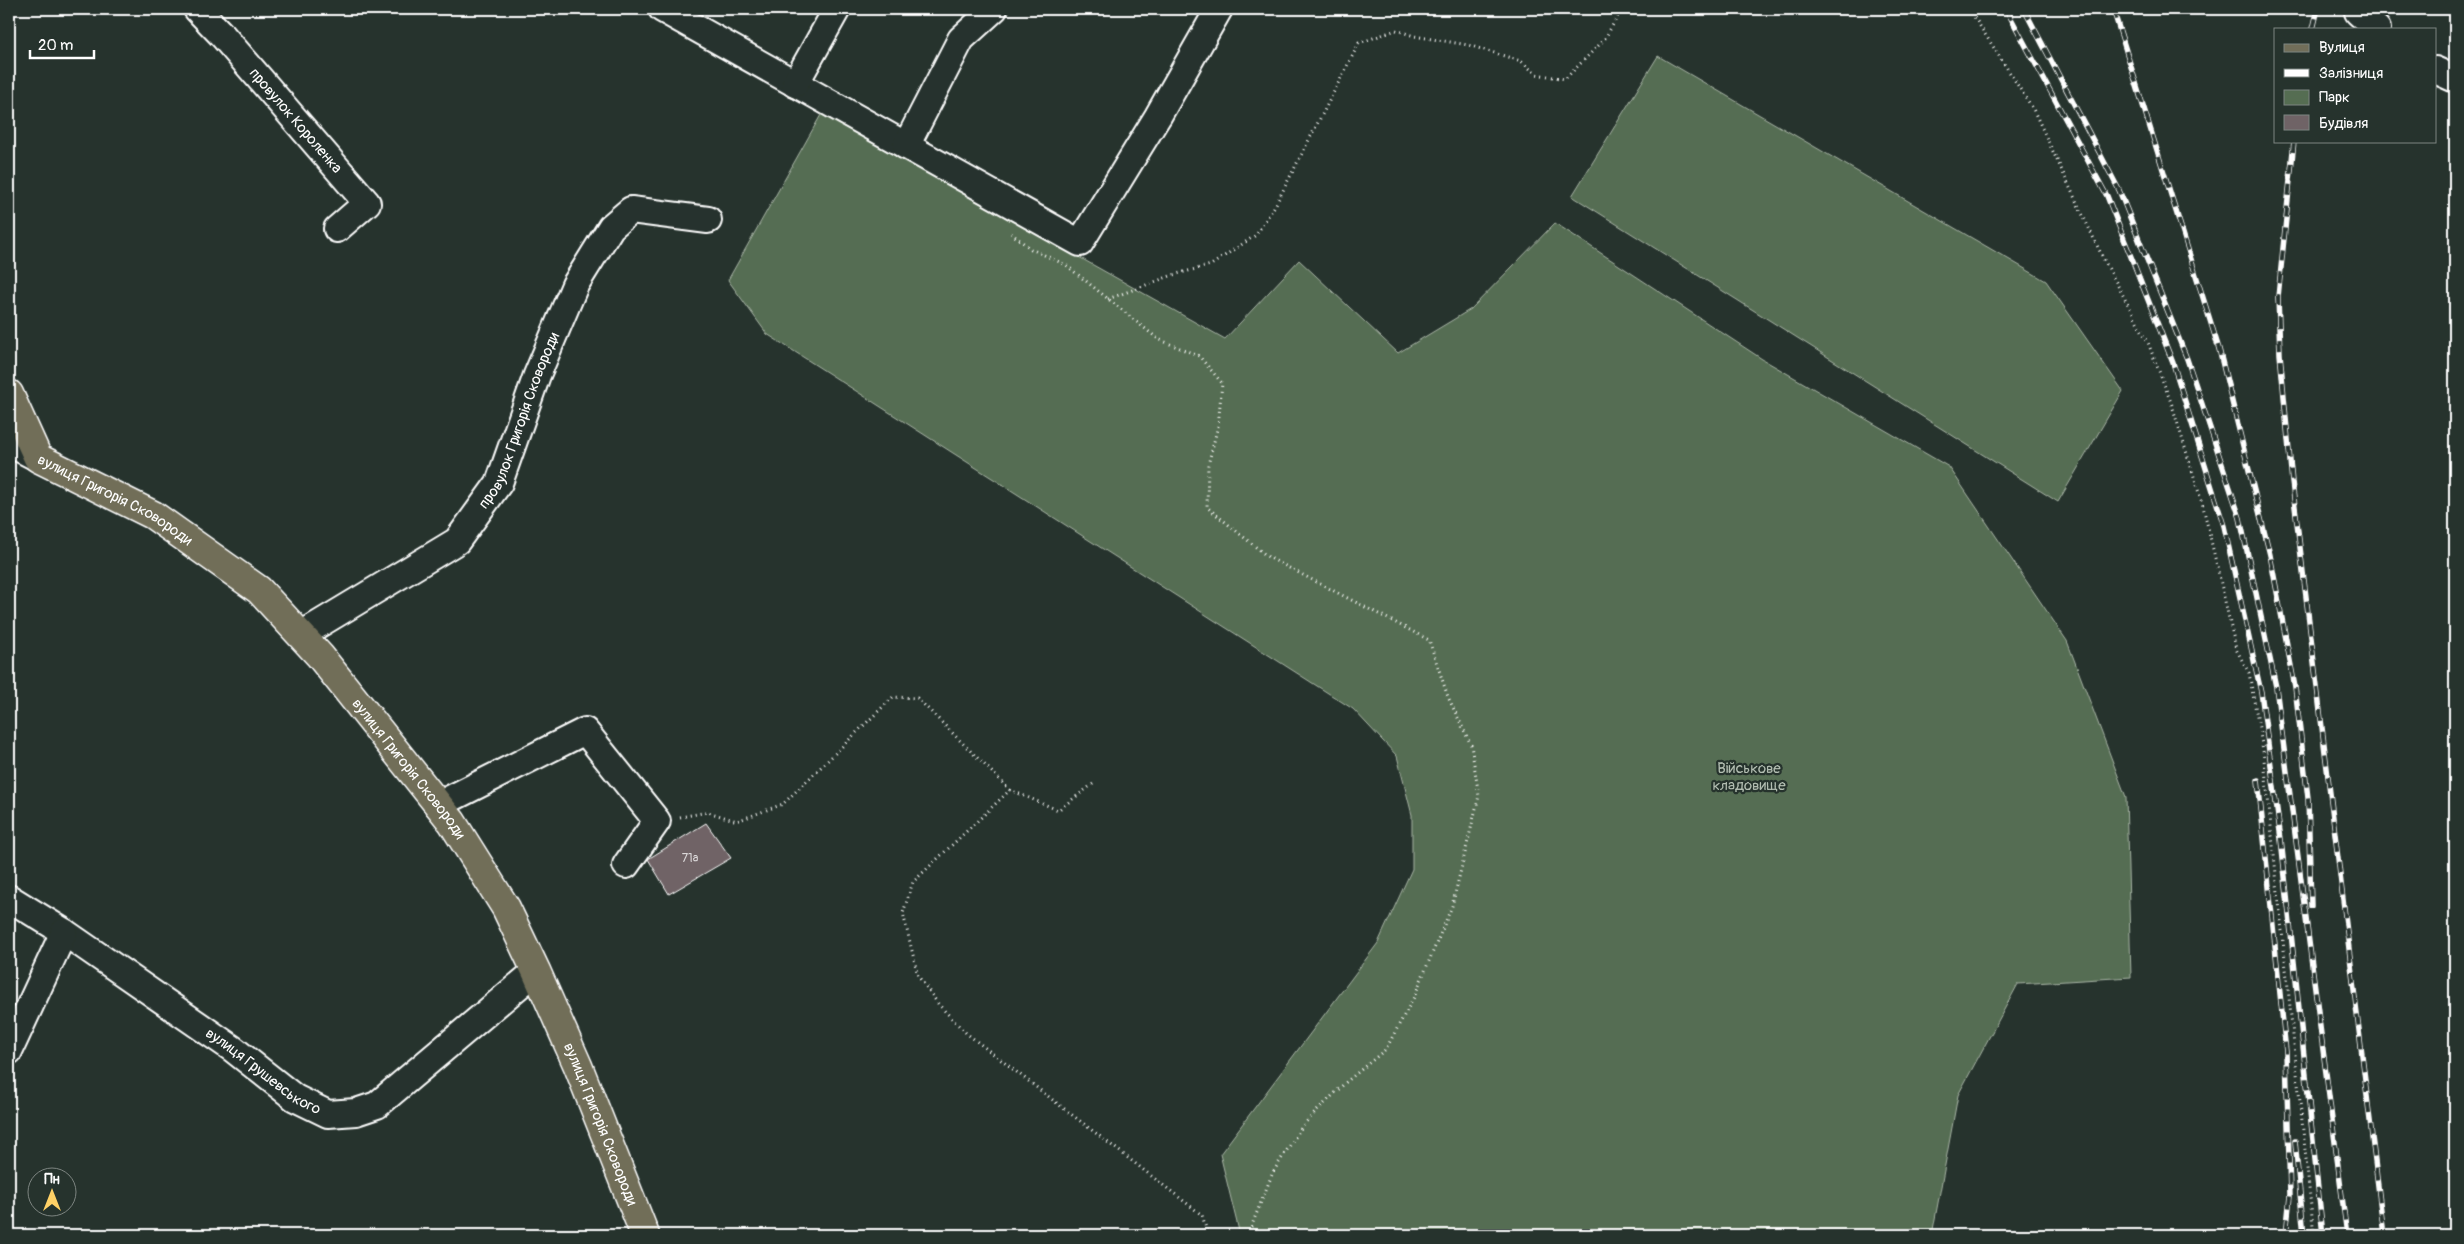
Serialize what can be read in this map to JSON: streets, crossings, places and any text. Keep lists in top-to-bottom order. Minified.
{"streets":{"main road":["вулиця Григорія Сковороди"],"street":["провулок Короленка","провулок Григорія Сковороди","вулиця Грушевського"]},"crossings":[["провулок Григорія Сковороди","вулиця Григорія Сковороди"],["вулиця Григорія Сковороди","вулиця Грушевського"]],"parks":["Військове кладовище"],"house_numbers":["71а"],"legend":["Вулиця","Залізниця","Парк","Будівля"],"scale_bar":"20 m","north":"top"}
